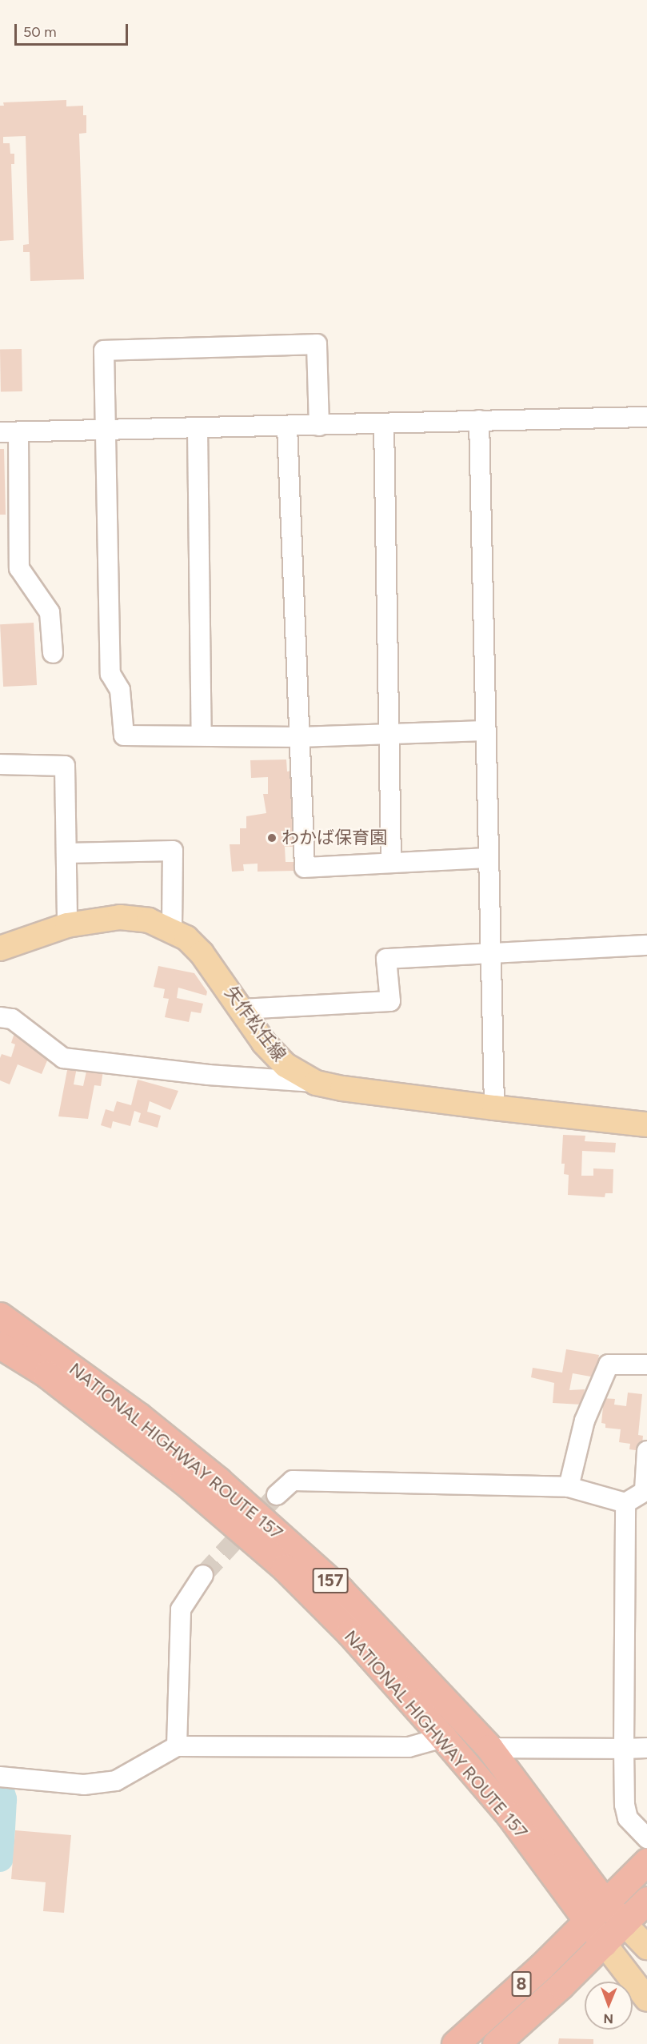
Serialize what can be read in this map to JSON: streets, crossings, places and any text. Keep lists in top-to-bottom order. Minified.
{"streets":{"highway":["NATIONAL HIGHWAY ROUTE 157","157","8"],"main road":["矢作松任線"]},"crossings":[["NATIONAL HIGHWAY ROUTE 157","157"],["NATIONAL HIGHWAY ROUTE 157","8"],["157","8"]],"places":["わかば保育園"],"scale_bar":"50 m","north":"bottom"}
